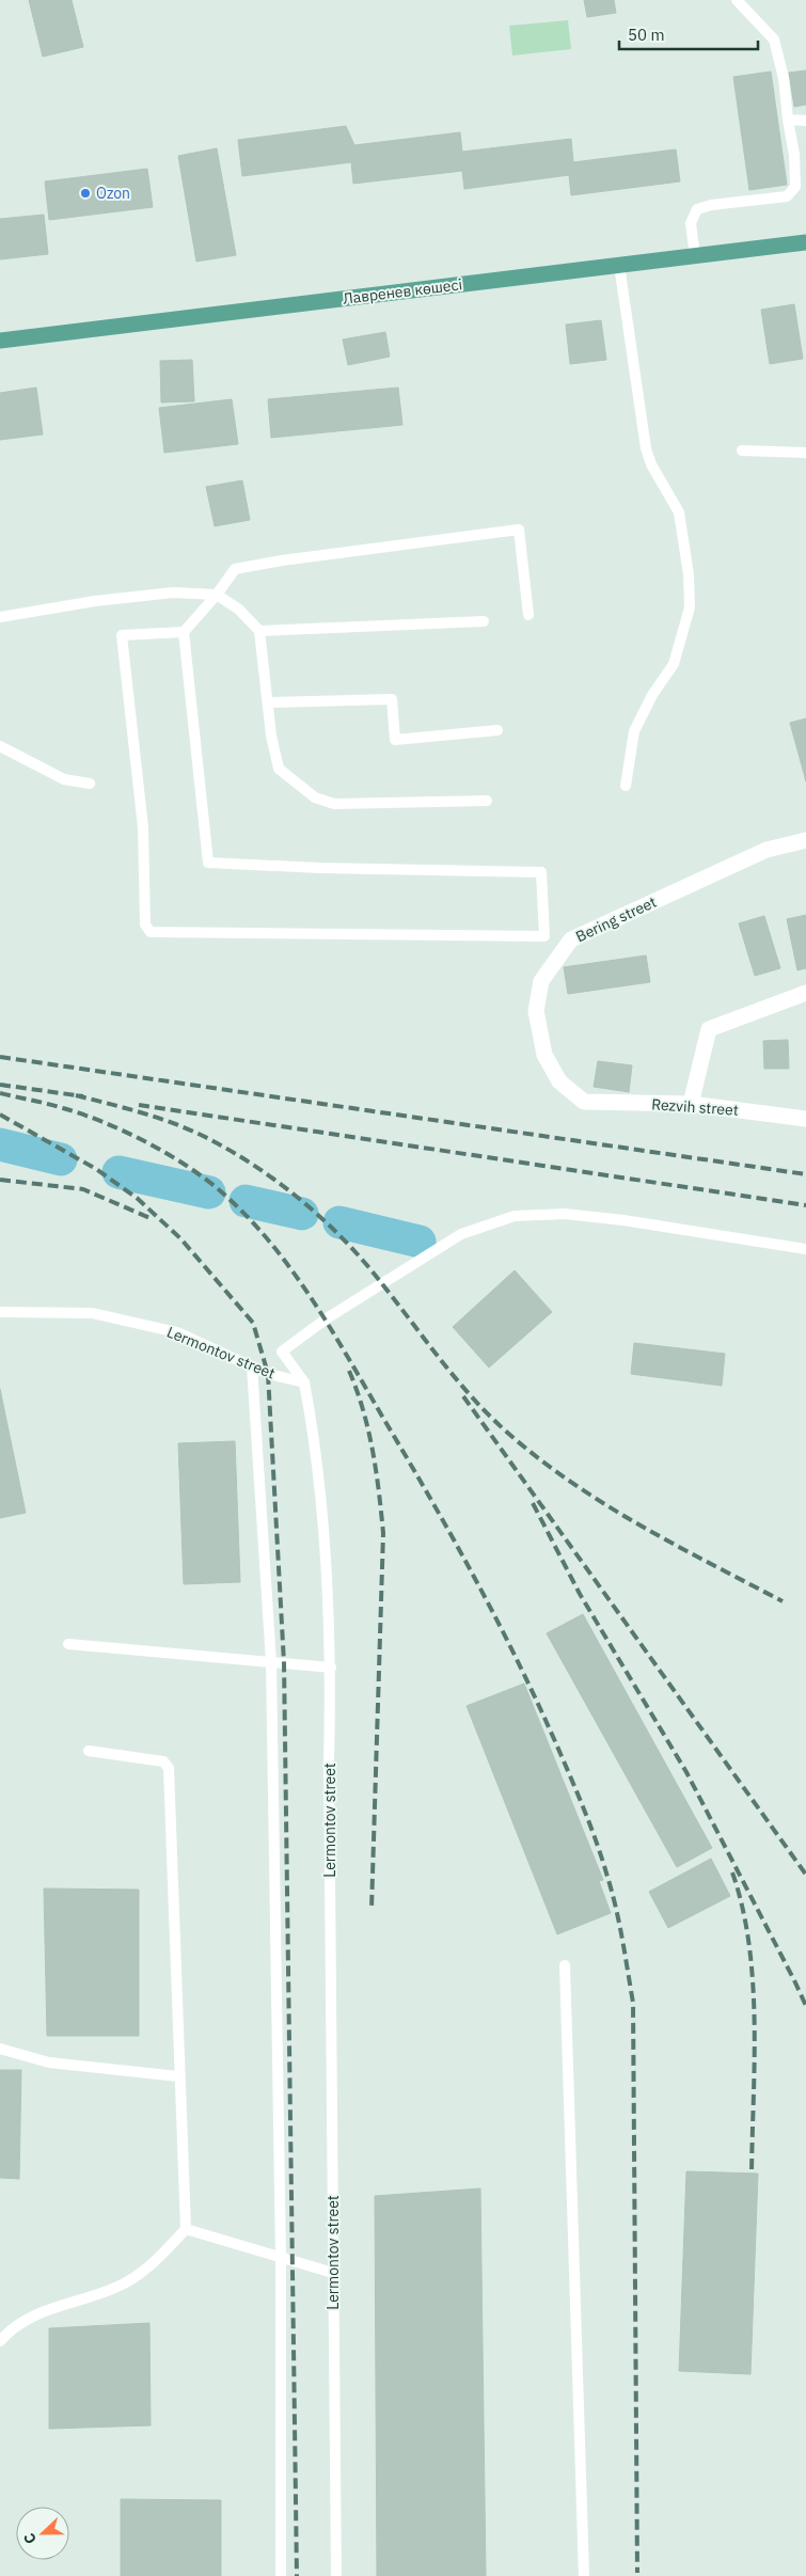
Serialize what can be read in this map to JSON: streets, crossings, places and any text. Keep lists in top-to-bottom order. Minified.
{"streets":{"main road":["Лавренев көшесі"],"street":["Bering street","Rezvih street"],"lane":["Lermontov street"]},"crossings":[["Bering street","Rezvih street"]],"places":["Ozon"],"scale_bar":"50 m","north":"left"}
